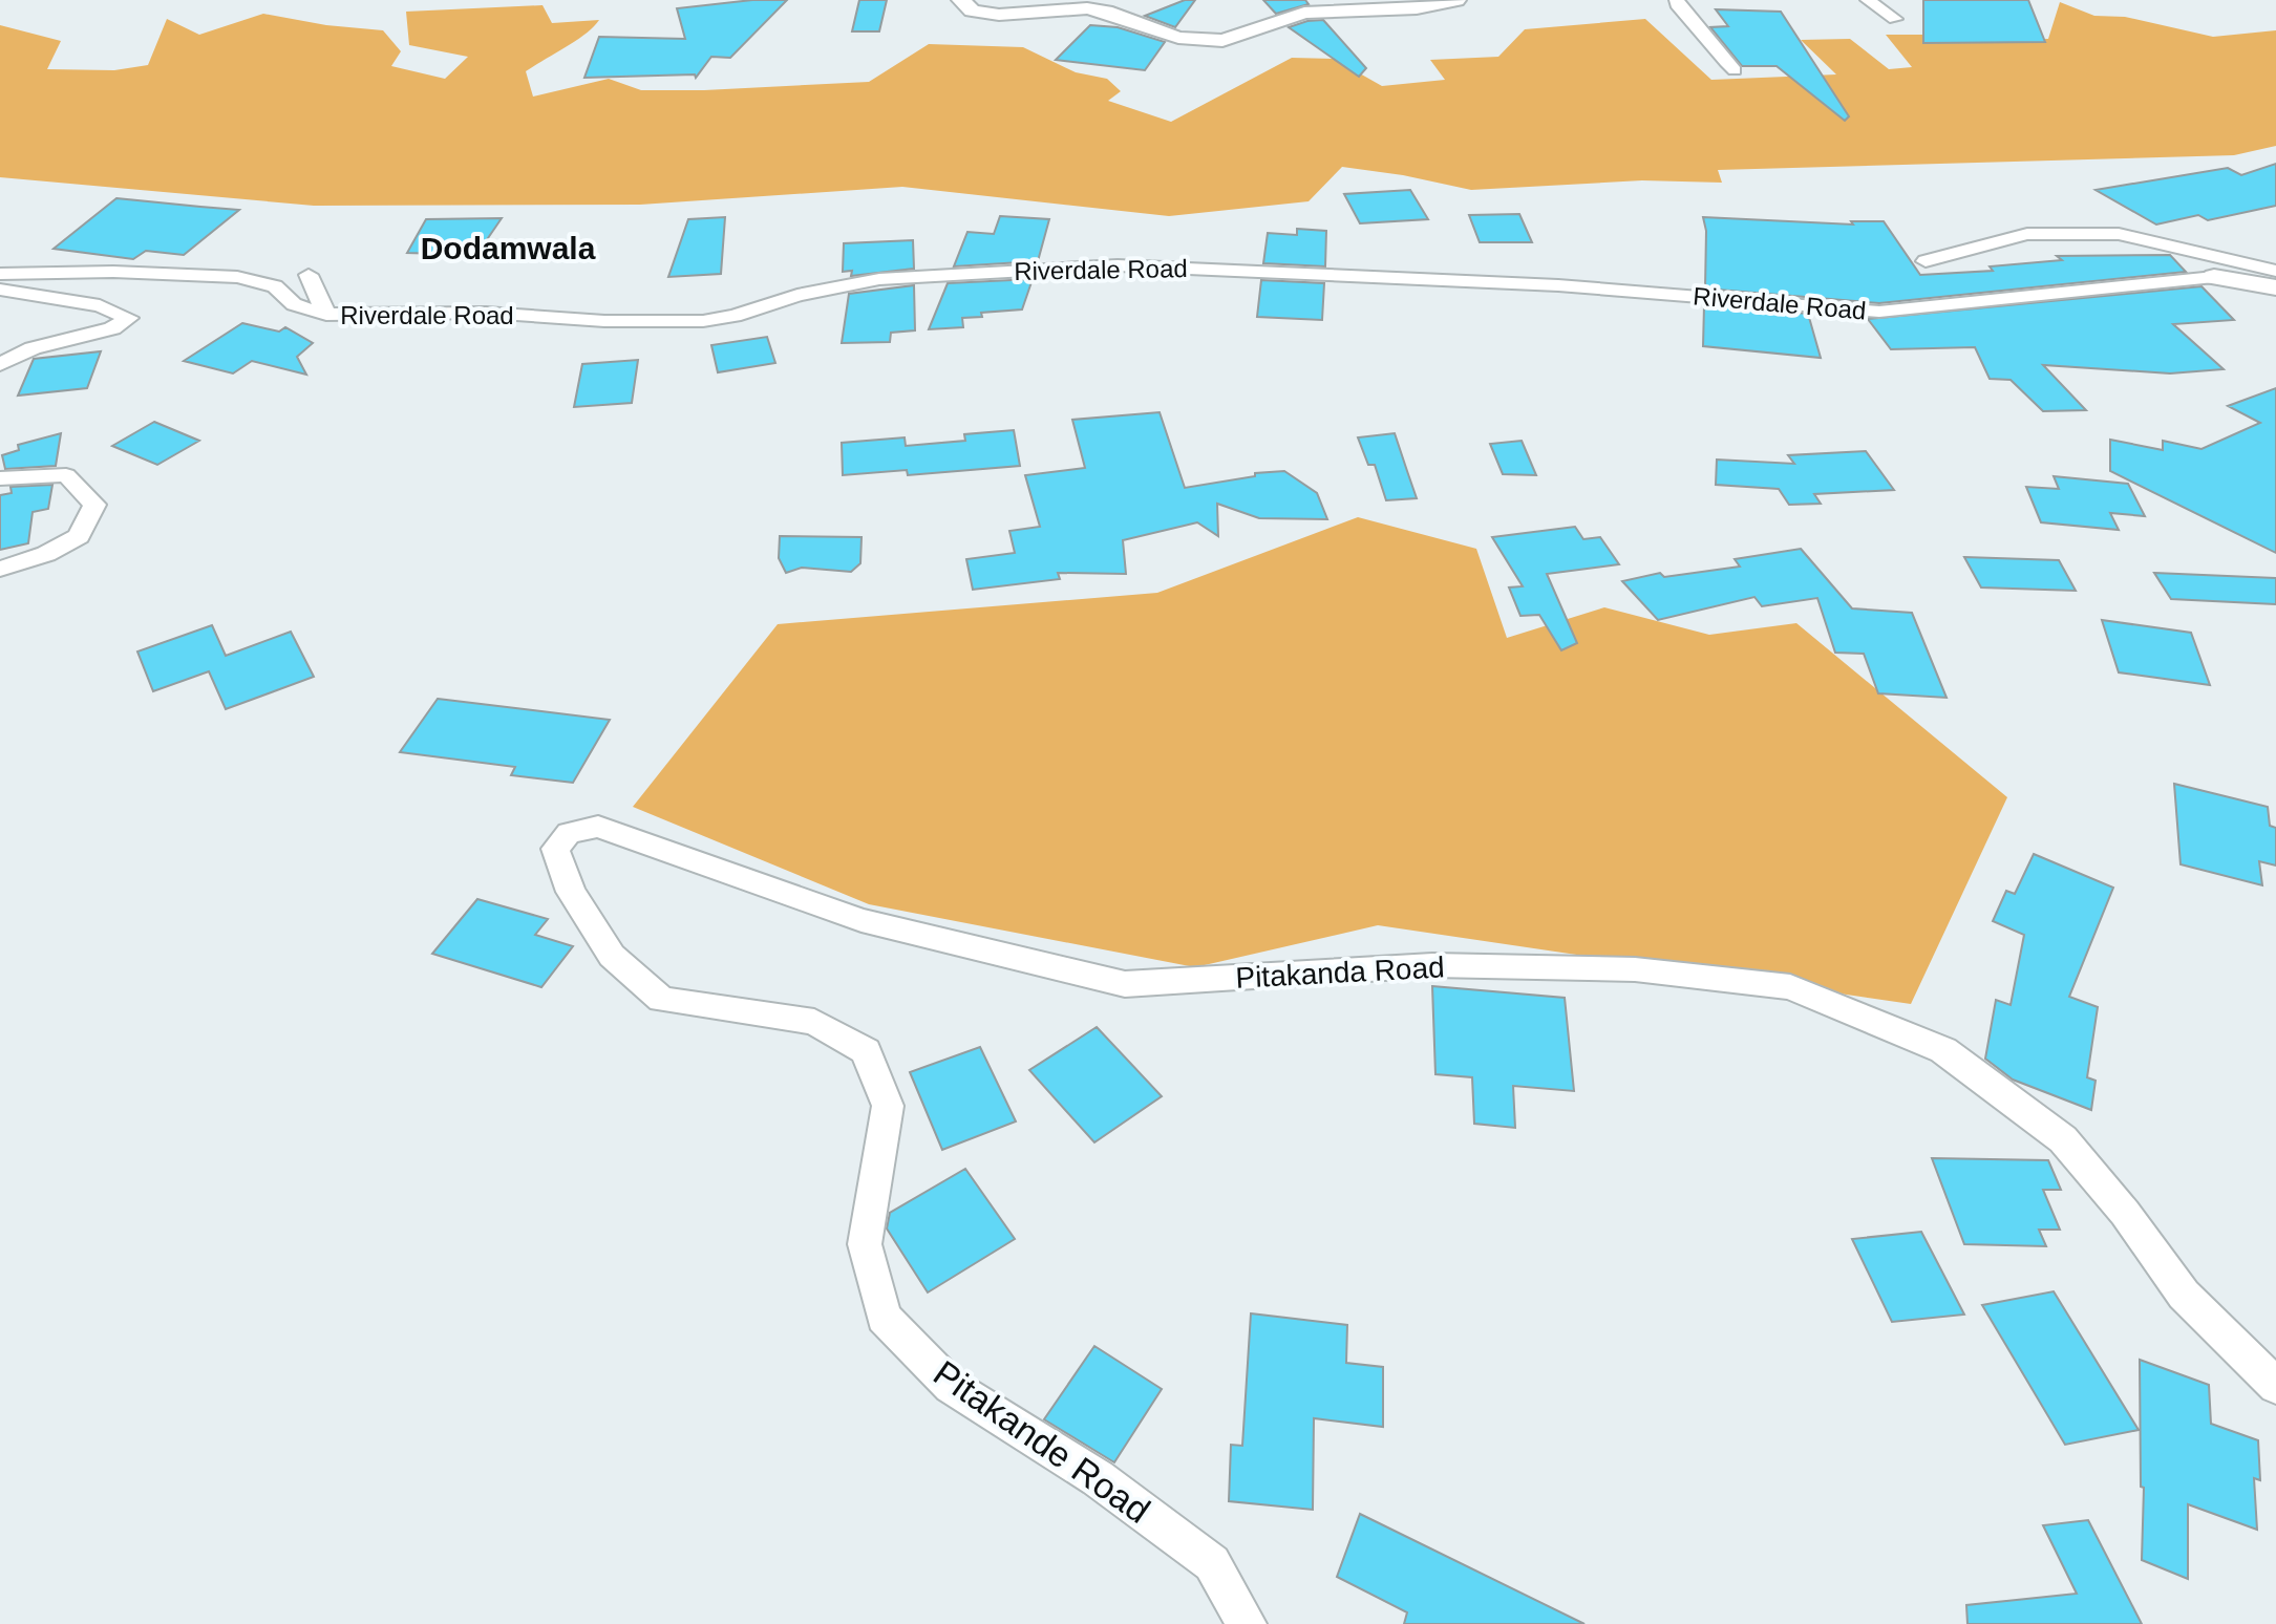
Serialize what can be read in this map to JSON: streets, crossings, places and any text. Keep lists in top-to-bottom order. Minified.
{"streets":{"street":["Riverdale Road","Pitakanda Road","Pitakande Road"]},"crossings":[["Pitakanda Road","Pitakande Road"]],"districts":["Dodamwala"]}
